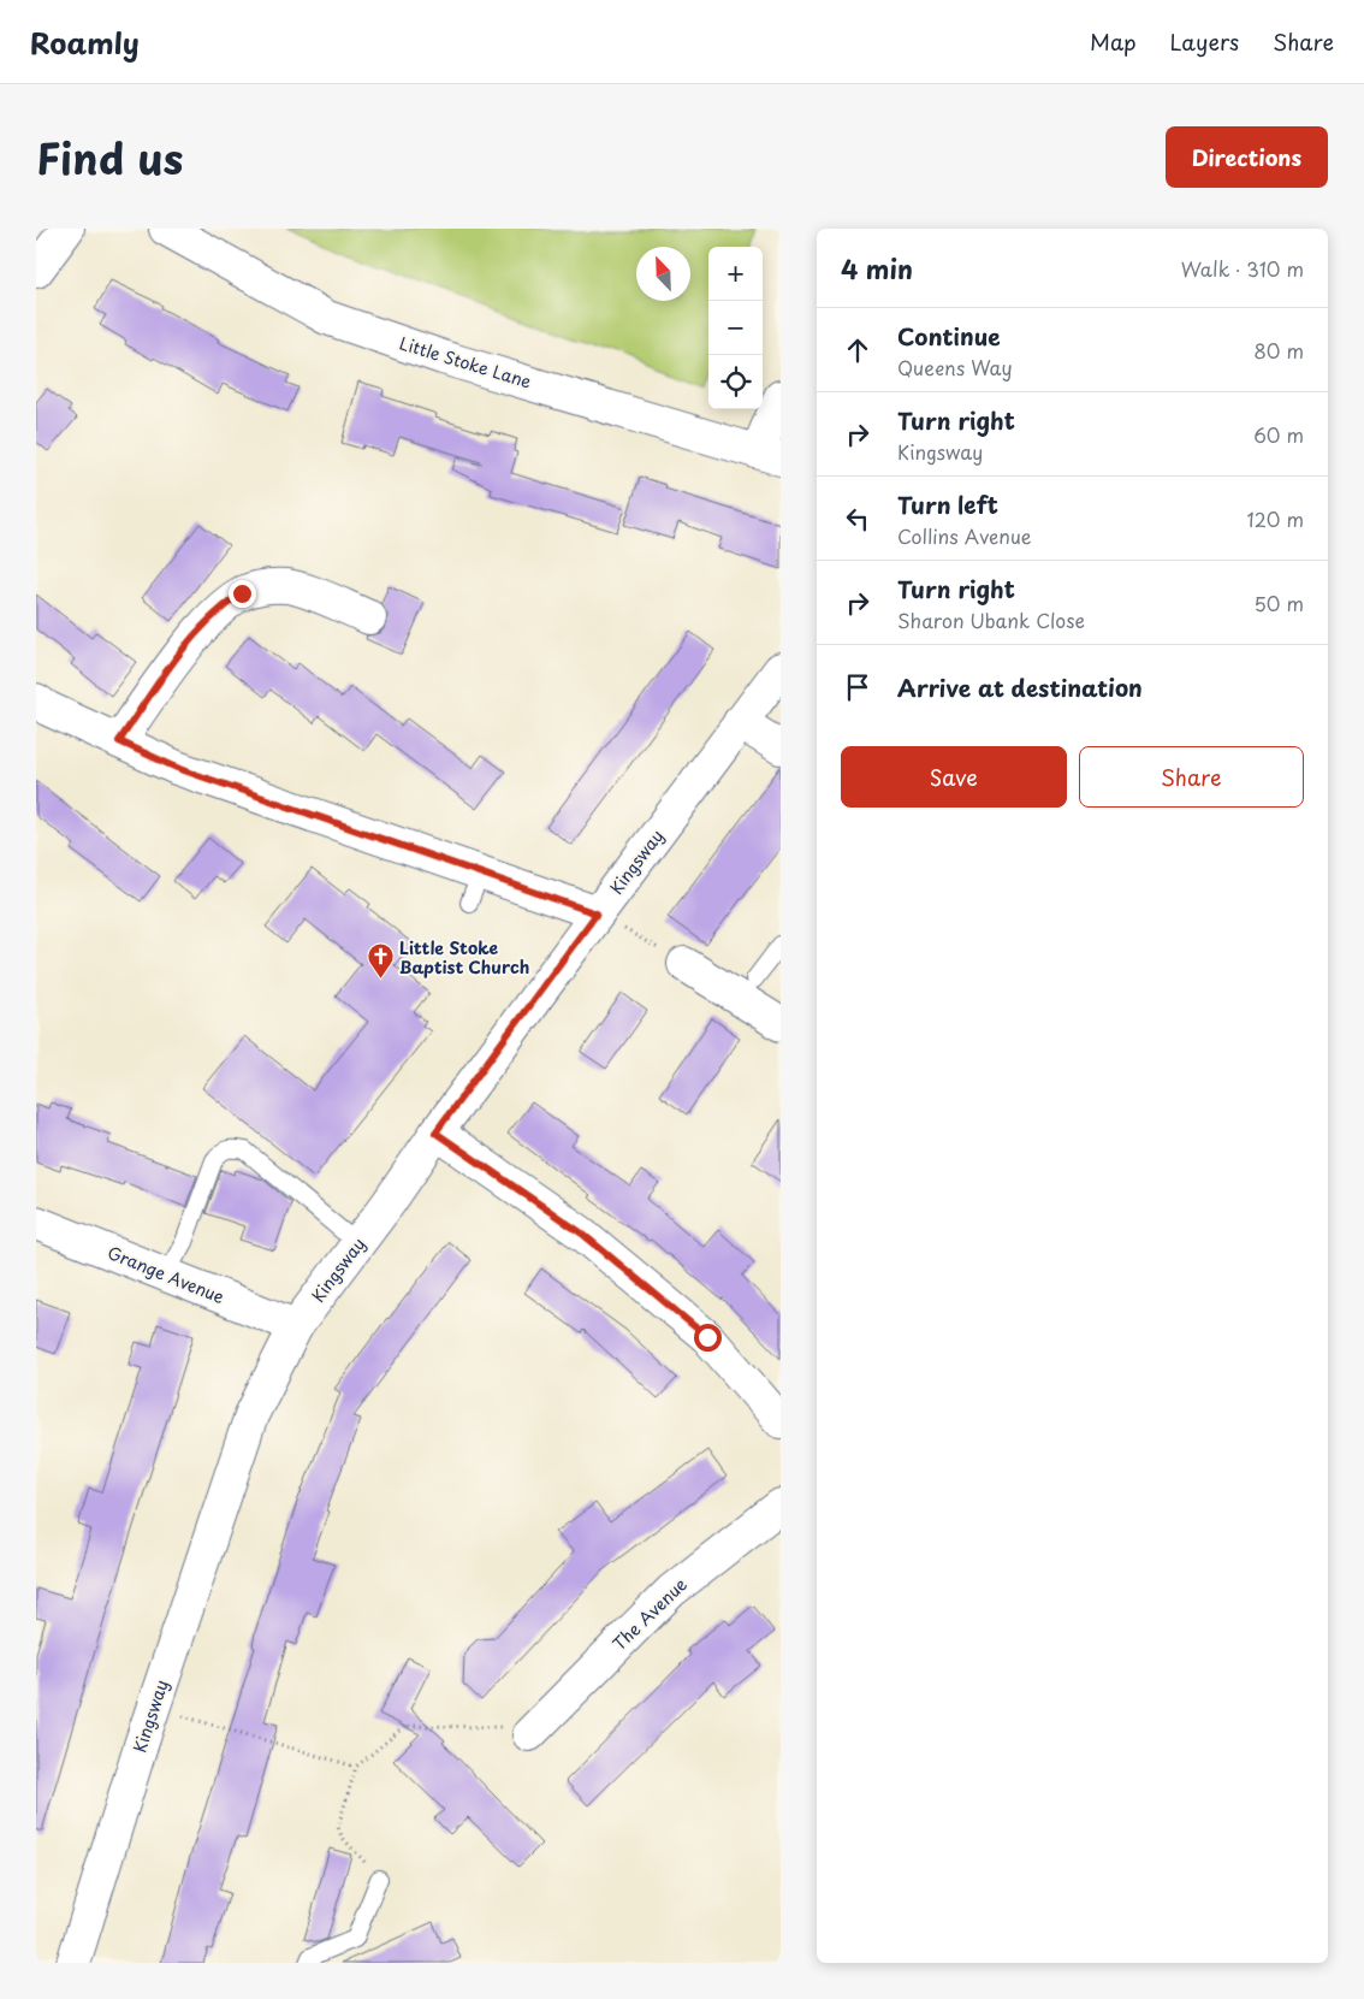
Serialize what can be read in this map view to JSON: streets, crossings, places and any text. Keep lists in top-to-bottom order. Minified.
{"streets":{"street":["Little Stoke Lane","Kingsway","Grange Avenue","The Avenue"]},"crossings":[["Kingsway","Grange Avenue"]],"places":{"church":["Little Stoke Baptist Church"]},"north":"top left","page":{"header":"Roamly","nav":["Map","Layers","Share"],"title":"Find us","buttons":["Directions",["Save","Share"]],"heading":["4 min","Walk · 310 m"],"map_buttons":["+","−"],"list":[["Continue","Queens Way","80 m"],["Turn right","Kingsway","60 m"],["Turn left","Collins Avenue","120 m"],["Turn right","Sharon Ubank Close","50 m"],"Arrive at destination"]}}
